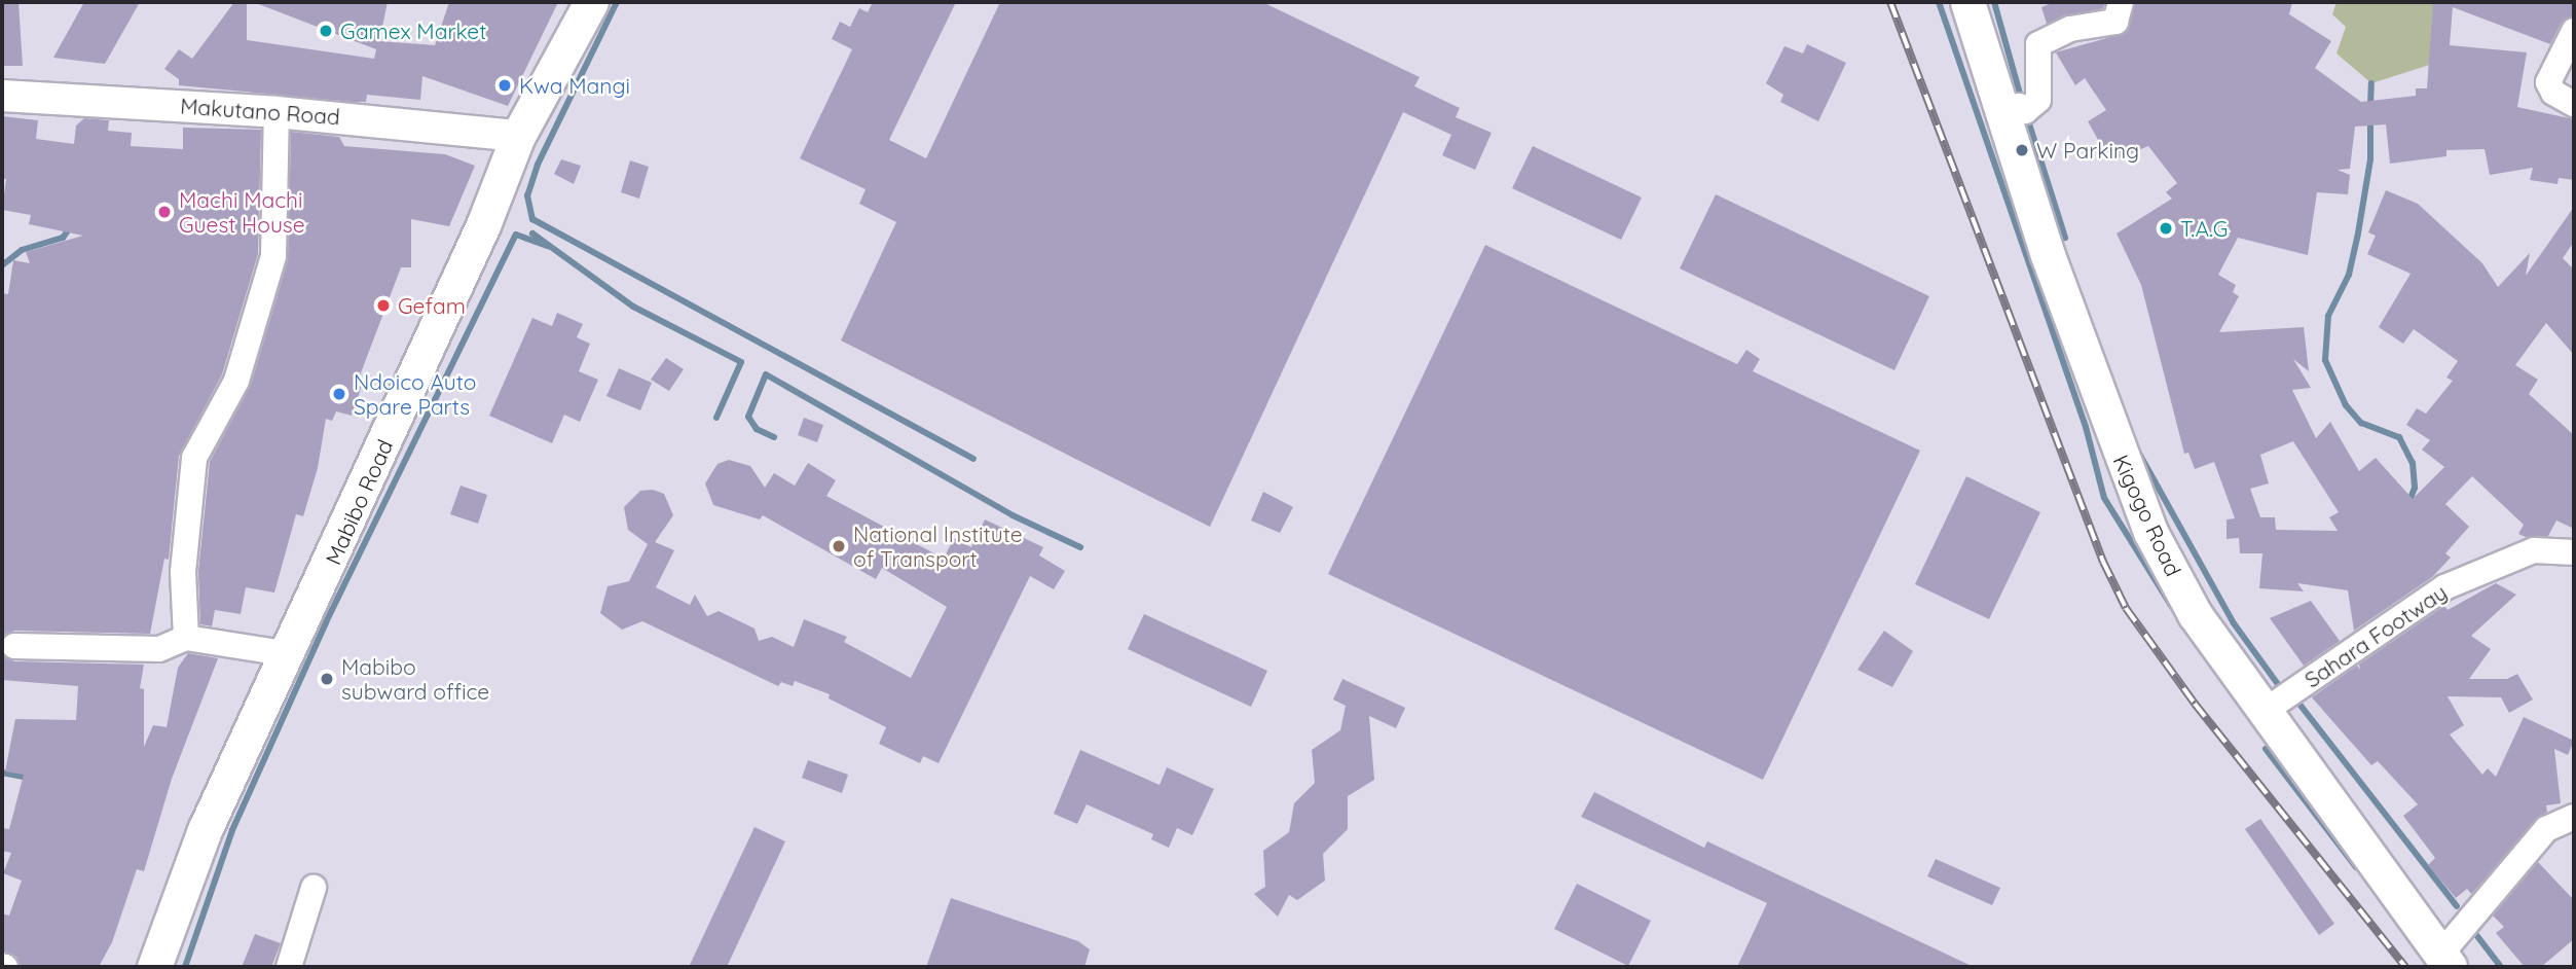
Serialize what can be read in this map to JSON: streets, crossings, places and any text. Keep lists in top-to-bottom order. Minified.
{"streets":{"main road":["Mabibo Road","Kigogo Road"],"street":["Makutano Road","Sahara Footway"]},"crossings":[["Makutano Road","Mabibo Road"],["Kigogo Road","Sahara Footway"]],"places":["Gamex Market","Kwa Mangi","W Parking","Machi Machi Guest House","T.A.G","Gefam","Ndoico Auto Spare Parts","National Institute of Transport","Mabibo subward office"]}
